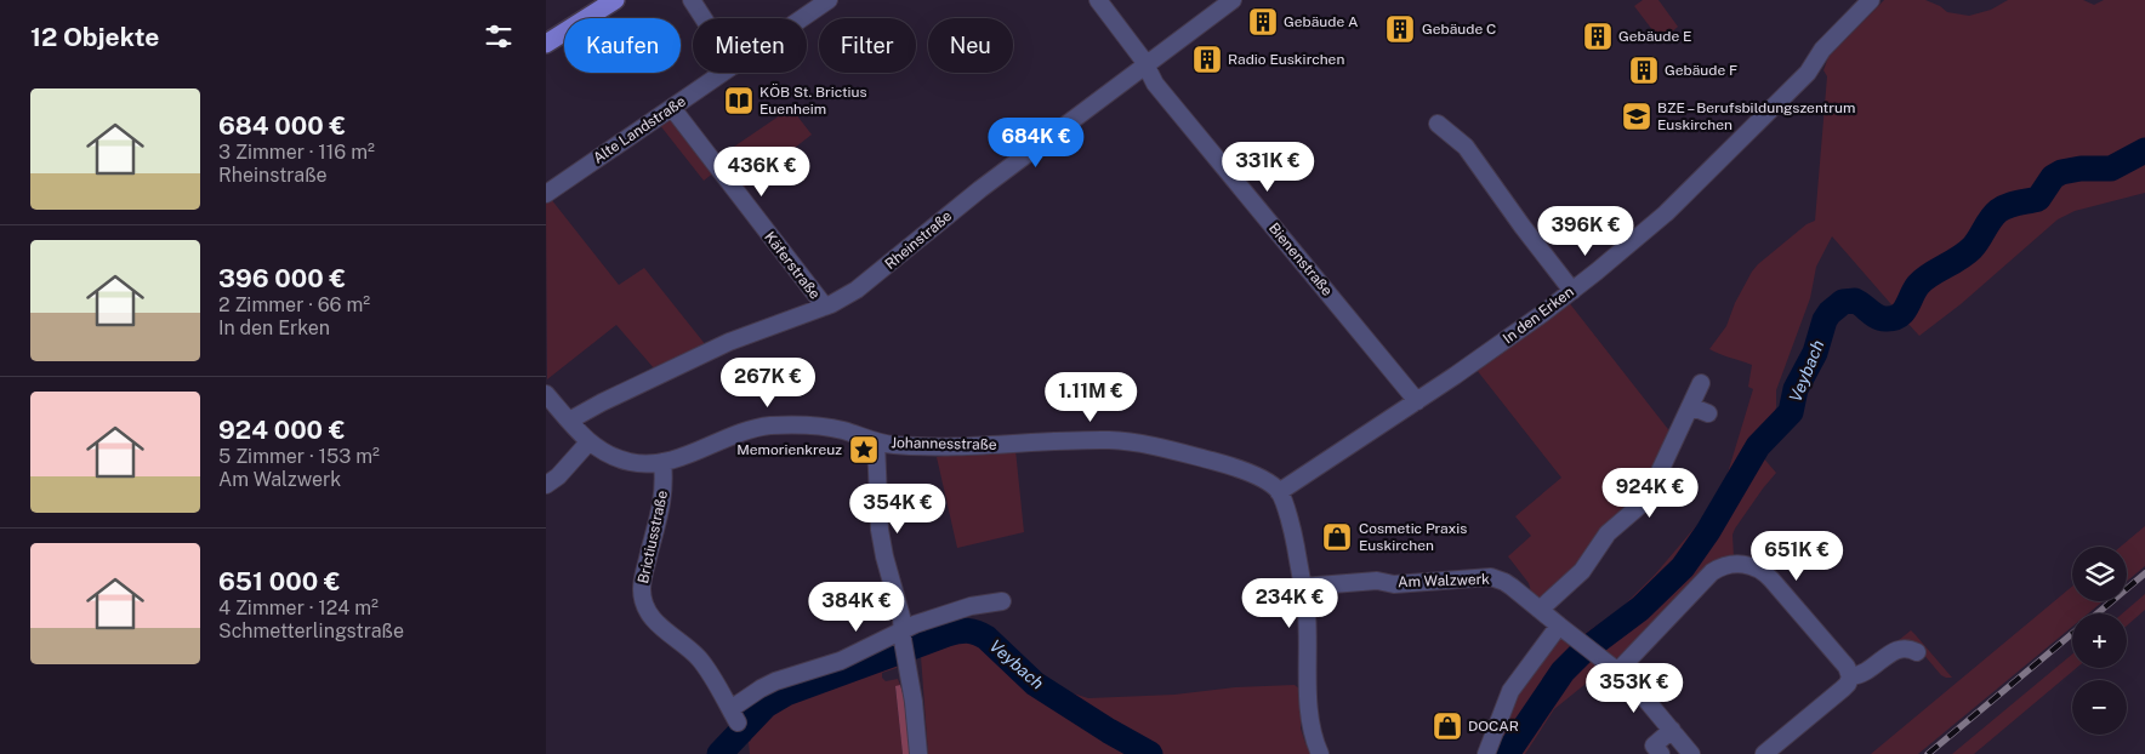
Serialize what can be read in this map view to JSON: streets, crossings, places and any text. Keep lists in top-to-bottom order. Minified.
{"streets":{"street":["Alte Landstraße","Rheinstraße","Bienenstraße","Käferstraße","In den Erken","Johannesstraße","Brictiusstraße","Am Walzwerk"]},"crossings":[["Alte Landstraße","Käferstraße"],["Rheinstraße","Bienenstraße"],["Rheinstraße","Käferstraße"],["Bienenstraße","In den Erken"],["In den Erken","Johannesstraße"],["Johannesstraße","Brictiusstraße"]],"water":["Veybach"],"places":{"building":["Gebäude A","Gebäude C","Gebäude E","Radio Euskirchen","Gebäude F"],"library":["KÖB St. Brictius Euenheim"],"school or university":["BZE – Berufsbildungszentrum Euskirchen"],"place":["Memorienkreuz"],"shop":["Cosmetic Praxis Euskirchen","DOCAR"]},"page":{"heading":"12 Objekte","chip":["Kaufen","Mieten","Filter","Neu"],"list":[{"name":"684 000 €","note":"3 Zimmer · 116 m² · Rheinstraße"},{"name":"396 000 €","note":"2 Zimmer · 66 m² · In den Erken"},{"name":"924 000 €","note":"5 Zimmer · 153 m² · Am Walzwerk"},{"name":"651 000 €","note":"4 Zimmer · 124 m² · Schmetterlingstraße"}],"price":["684K €","331K €","436K €","396K €","267K €","1.11M €","924K €","354K €","651K €","234K €","384K €","353K €"],"map_buttons":["+","−"]}}
